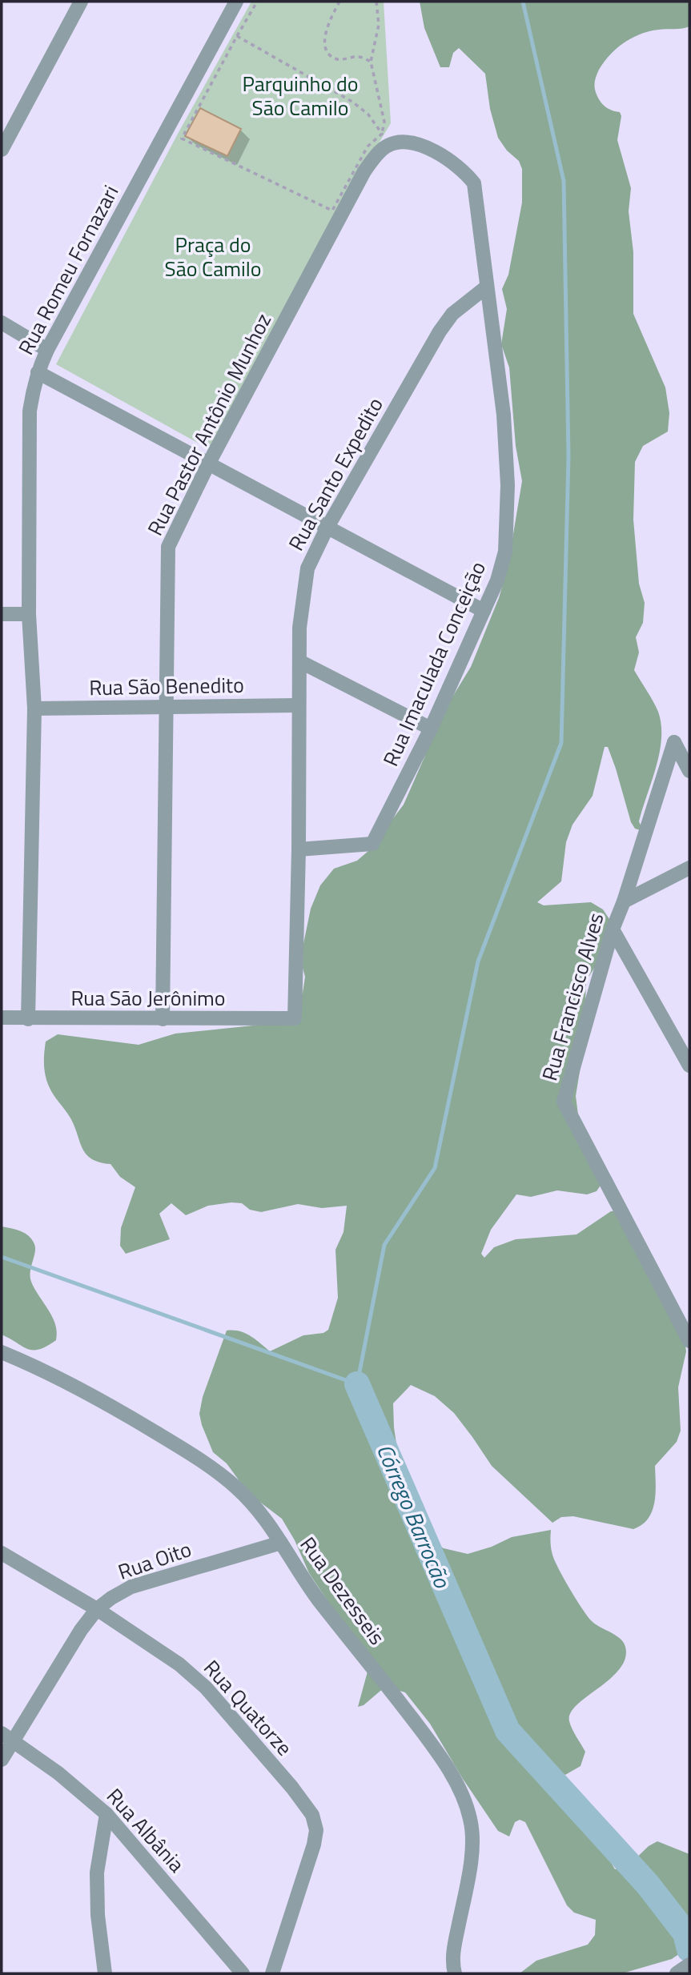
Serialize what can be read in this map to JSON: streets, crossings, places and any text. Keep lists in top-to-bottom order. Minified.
{"streets":{"street":["Rua Romeu Fornazari","Rua Pastor Antônio Munhoz","Rua Santo Expedito","Rua Imaculada Conceição","Rua São Benedito","Rua Francisco Alves","Rua São Jerônimo","Rua Oito","Rua Dezesseis","Rua Quatorze","Rua Albânia"]},"crossings":[["Rua Romeu Fornazari","Rua São Benedito"],["Rua Romeu Fornazari","Rua São Jerônimo"],["Rua Pastor Antônio Munhoz","Rua Santo Expedito"],["Rua Pastor Antônio Munhoz","Rua Imaculada Conceição"],["Rua Pastor Antônio Munhoz","Rua São Benedito"],["Rua Pastor Antônio Munhoz","Rua São Jerônimo"],["Rua Santo Expedito","Rua Imaculada Conceição"],["Rua Santo Expedito","Rua São Benedito"],["Rua Santo Expedito","Rua São Jerônimo"],["Rua Oito","Rua Dezesseis"],["Rua Oito","Rua Quatorze"],["Rua Oito","Rua Albânia"]],"water":["Córrego Barrocão"],"parks":["Parquinho do São Camilo","Praça do São Camilo"]}
